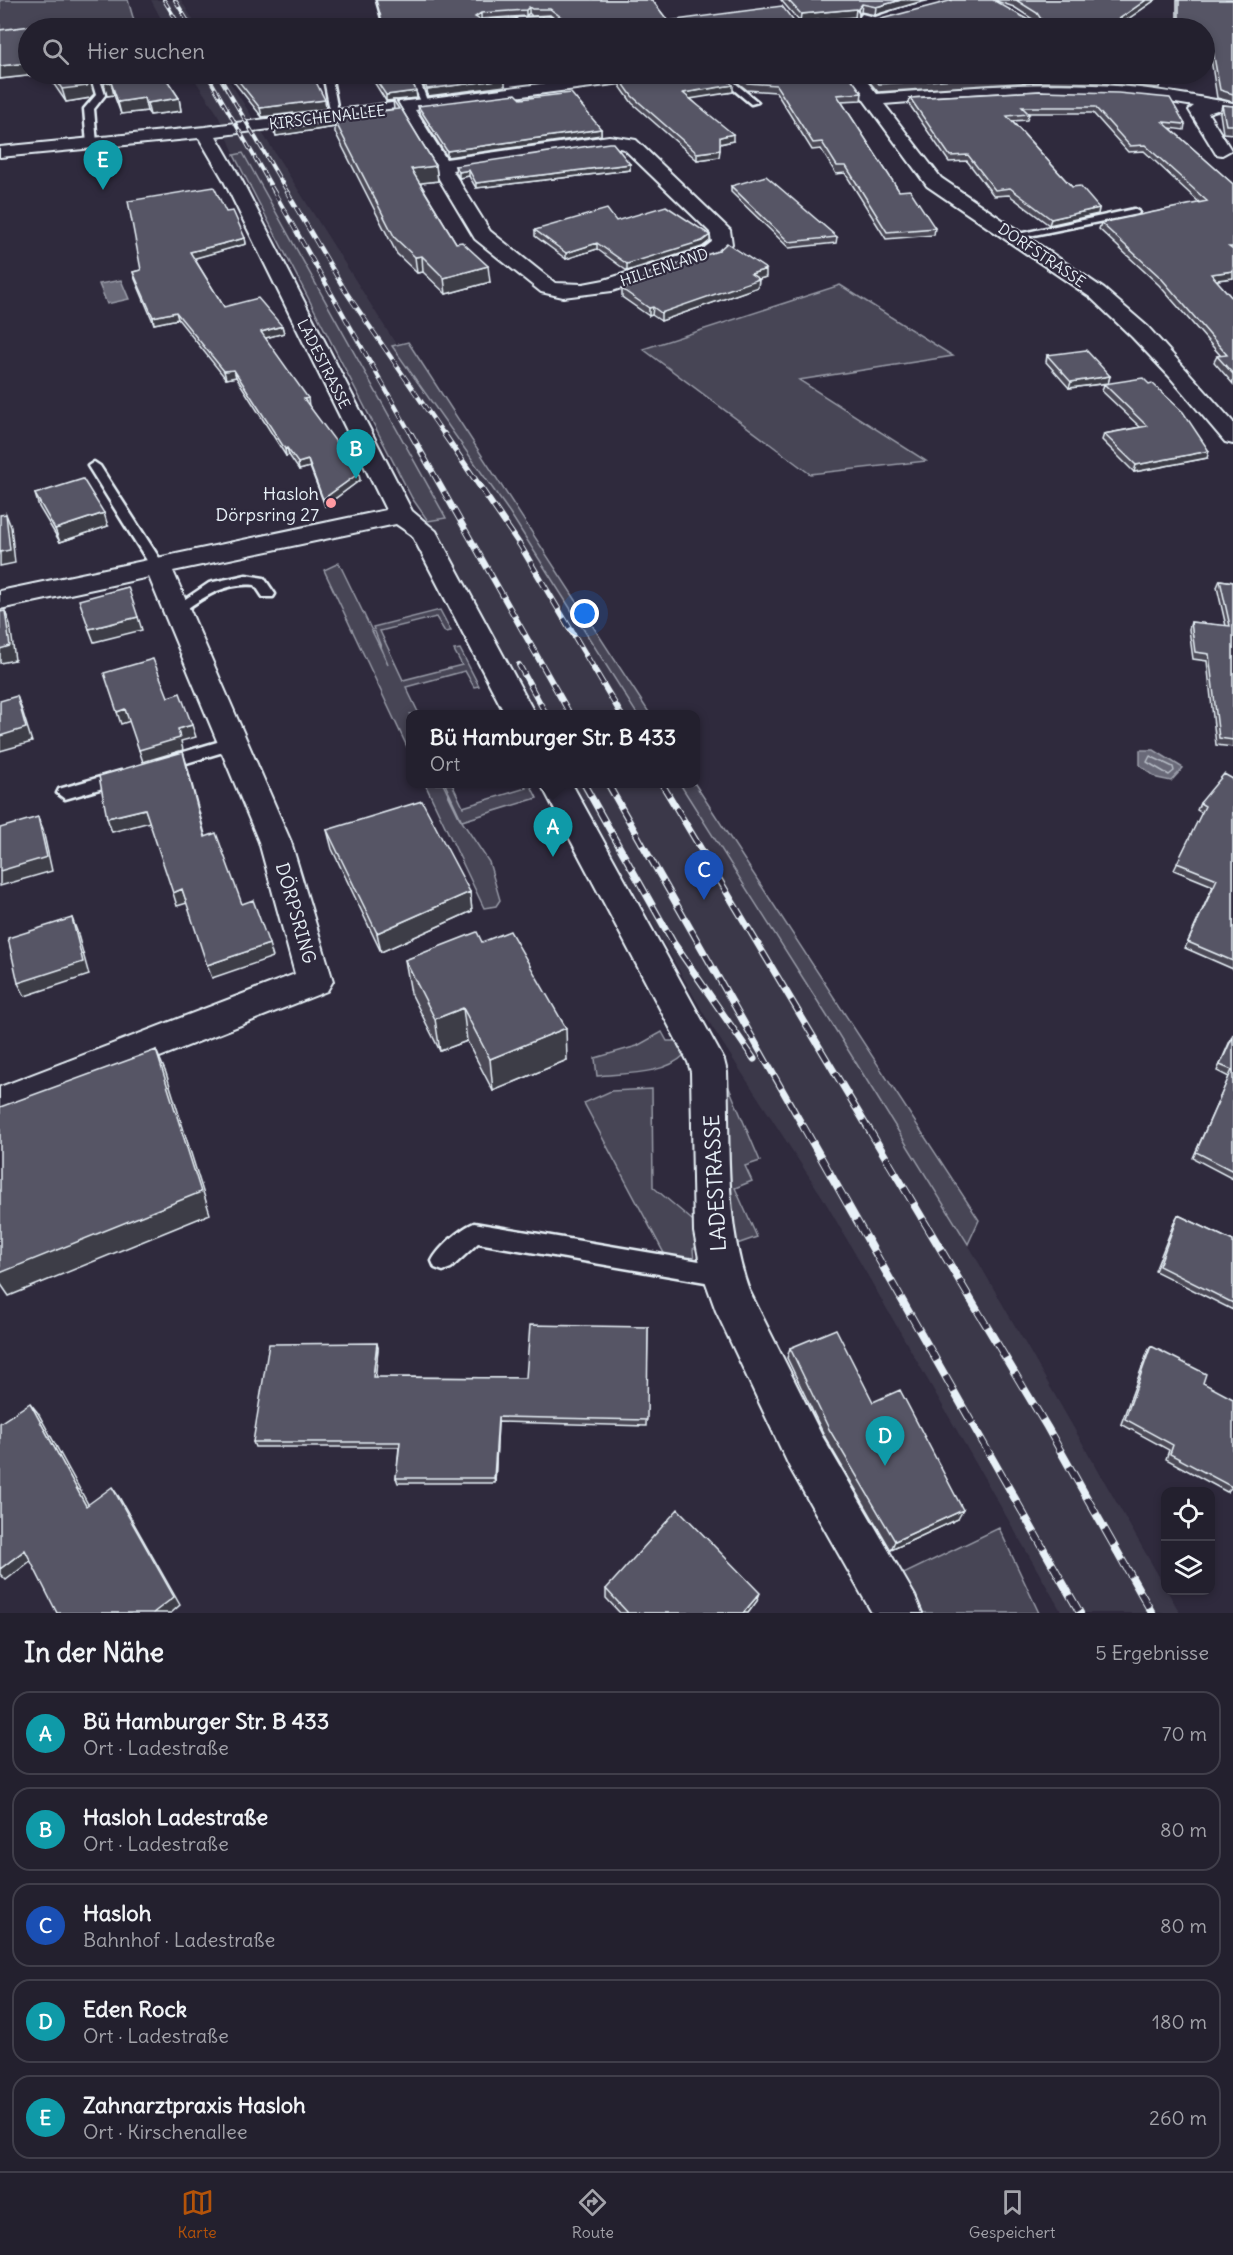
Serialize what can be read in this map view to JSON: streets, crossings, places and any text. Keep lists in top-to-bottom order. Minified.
{"streets":{"street":["KIRSCHENALLEE","DORFSTRASSE","HILLENLAND","LADESTRASSE","DÖRPSRING"]},"crossings":[["KIRSCHENALLEE","HILLENLAND"],["KIRSCHENALLEE","LADESTRASSE"]],"places":["Hasloh Dörpsring 27"],"page":{"search":"Hier suchen","pins":["E","B","A","C","D"],"popup":["Bü Hamburger Str. B 433","Ort"],"heading":["In der Nähe","5 Ergebnisse"],"list":[{"mark":"A","name":"Bü Hamburger Str. B 433","note":"Ort · Ladestraße","value":"70 m"},{"mark":"B","name":"Hasloh Ladestraße","note":"Ort · Ladestraße","value":"80 m"},{"mark":"C","name":"Hasloh","note":"Bahnhof · Ladestraße","value":"80 m"},{"mark":"D","name":"Eden Rock","note":"Ort · Ladestraße","value":"180 m"},{"mark":"E","name":"Zahnarztpraxis Hasloh","note":"Ort · Kirschenallee","value":"260 m"}],"nav":["Karte","Route","Gespeichert"]}}
